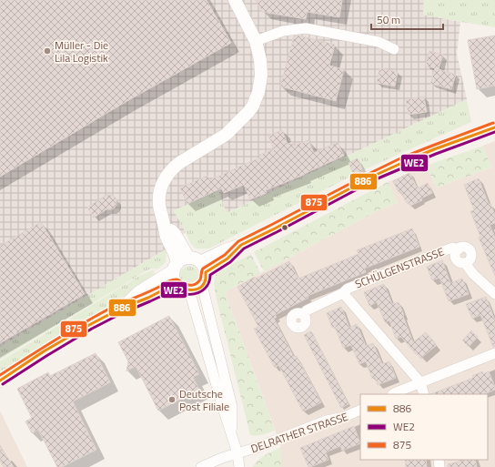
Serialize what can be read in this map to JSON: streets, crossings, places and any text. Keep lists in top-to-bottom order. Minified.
{"streets":{"street":["SCHÜLGENSTRASSE","DELRATHER STRASSE"]},"places":["Müller - Die Lila Logistik","Deutsche Post Filiale"],"lines":["transit line 875","transit line 886","transit line WE2"],"legend":["886","WE2","875"],"scale_bar":"50 m"}
